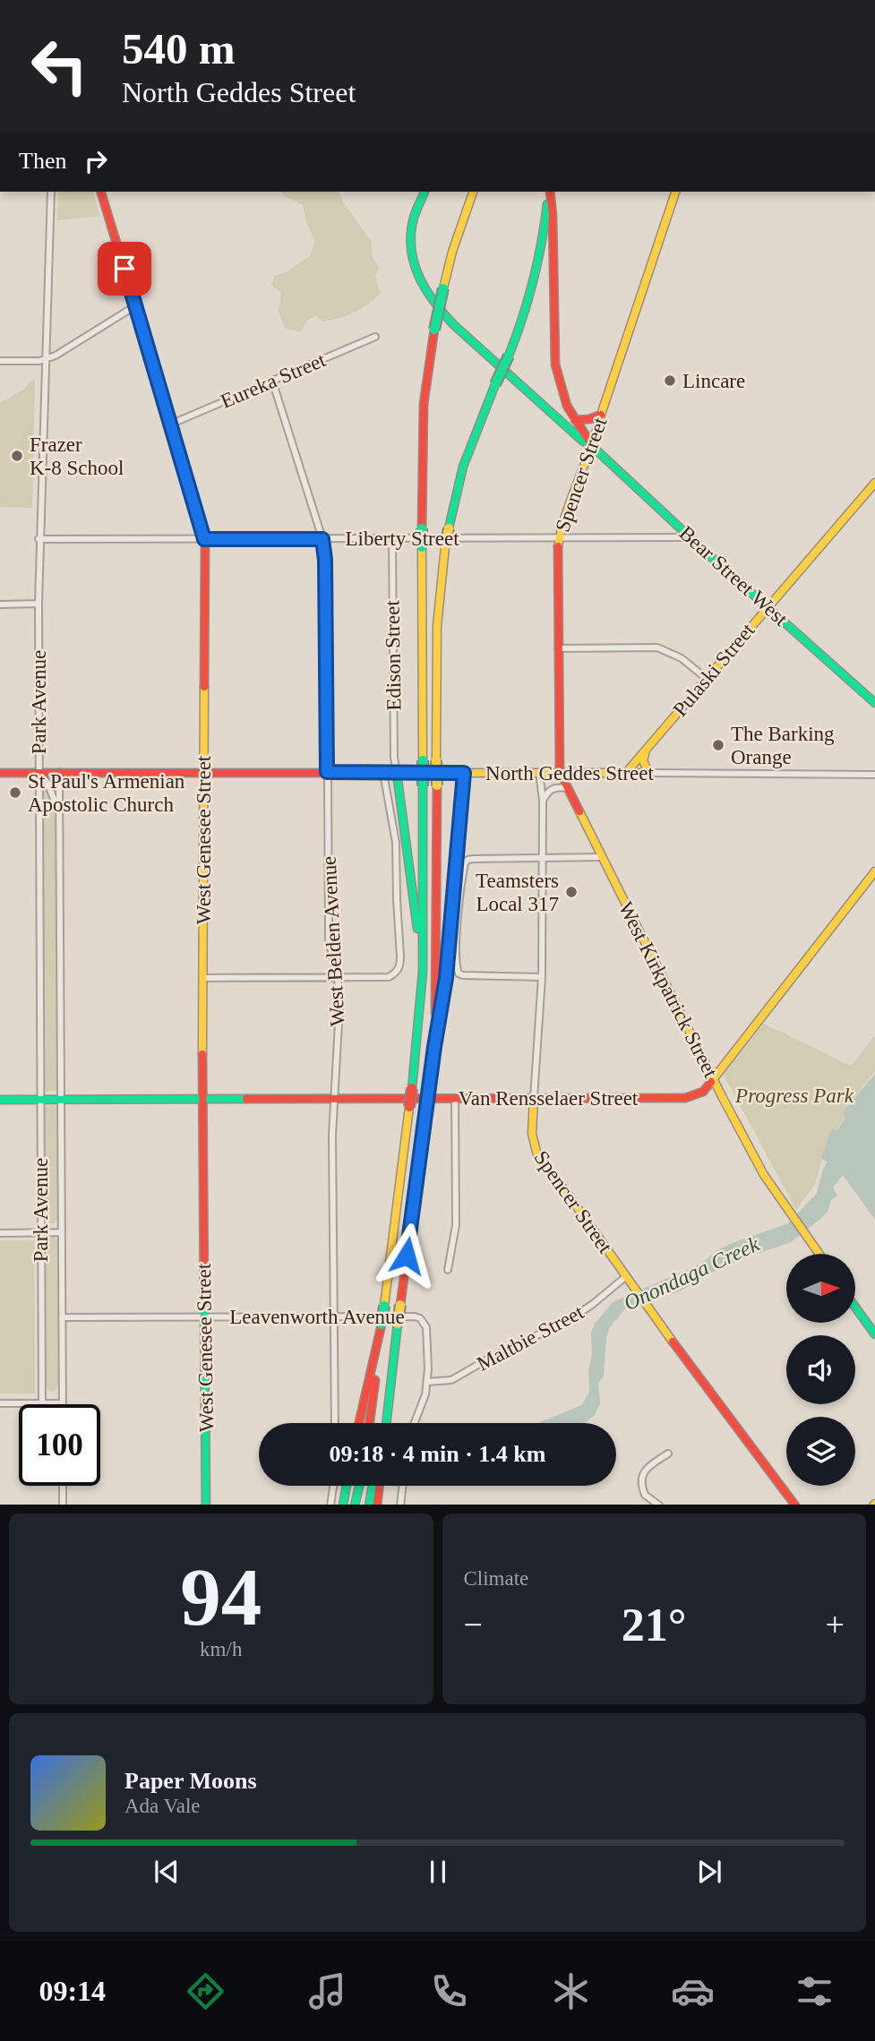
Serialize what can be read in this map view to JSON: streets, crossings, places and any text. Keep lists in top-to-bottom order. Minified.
{"streets":{"main road":["Spencer Street","Bear Street West","Pulaski Street","North Geddes Street","West Genesee Street","West Kirkpatrick Street","Van Rensselaer Street"],"street":["Eureka Street","Liberty Street","Edison Street","Park Avenue","West Belden Avenue","Leavenworth Avenue","Maltbie Street"]},"crossings":[["Eureka Street","West Genesee Street"],["Eureka Street","West Belden Avenue"],["Spencer Street","Liberty Street"],["Spencer Street","Bear Street West"],["Spencer Street","North Geddes Street"],["Spencer Street","West Kirkpatrick Street"],["Spencer Street","Van Rensselaer Street"],["Spencer Street","Maltbie Street"],["Liberty Street","Bear Street West"],["Liberty Street","Edison Street"],["Liberty Street","Park Avenue"],["Liberty Street","West Genesee Street"],["Liberty Street","West Belden Avenue"],["Bear Street West","Pulaski Street"],["Edison Street","North Geddes Street"],["Pulaski Street","North Geddes Street"],["Park Avenue","North Geddes Street"],["Park Avenue","Van Rensselaer Street"],["Park Avenue","Leavenworth Avenue"],["North Geddes Street","West Genesee Street"],["North Geddes Street","West Belden Avenue"],["North Geddes Street","West Kirkpatrick Street"],["West Genesee Street","Van Rensselaer Street"],["West Genesee Street","Leavenworth Avenue"],["West Belden Avenue","Van Rensselaer Street"],["West Belden Avenue","Leavenworth Avenue"],["West Kirkpatrick Street","Van Rensselaer Street"],["Leavenworth Avenue","Maltbie Street"]],"water":["Onondaga Creek"],"parks":["Progress Park"],"places":["Lincare","Frazer K-8 School","The Barking Orange","St Paul's Armenian Apostolic Church","Teamsters Local 317"],"north":"right","page":{"turn":["540 m","North Geddes Street"],"then":"Then","limit":"100","trip":"09:18 · 4 min · 1.4 km","tile":[["94","km/h"],"Climate"],"heat":["−","21°","+"],"song":["Paper Moons","Ada Vale"],"tabs":"09:14"}}
